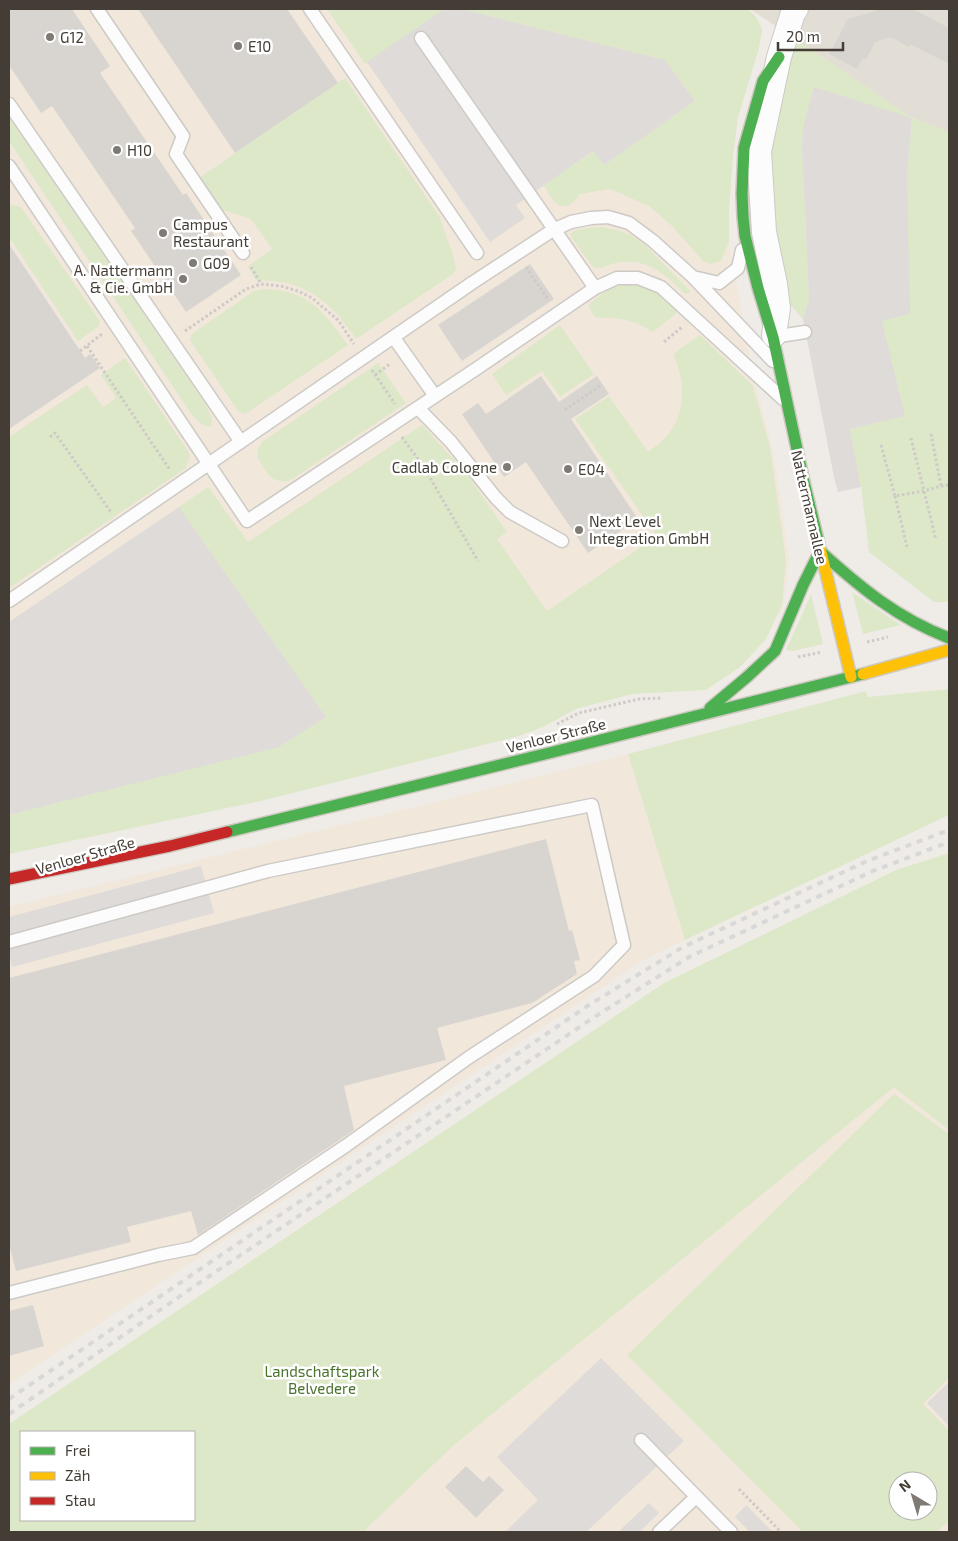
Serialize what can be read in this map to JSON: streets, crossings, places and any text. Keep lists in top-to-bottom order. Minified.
{"streets":{"main road":["Nattermannallee","Venloer Straße"]},"crossings":[["Nattermannallee","Venloer Straße"]],"parks":["Landschaftspark Belvedere"],"places":["G12","E10","H10","Campus Restaurant","G09","A. Nattermann & Cie. GmbH","Cadlab Cologne","E04","Next Level Integration GmbH"],"legend":["Frei","Zäh","Stau"],"scale_bar":"20 m","north":"top left"}
